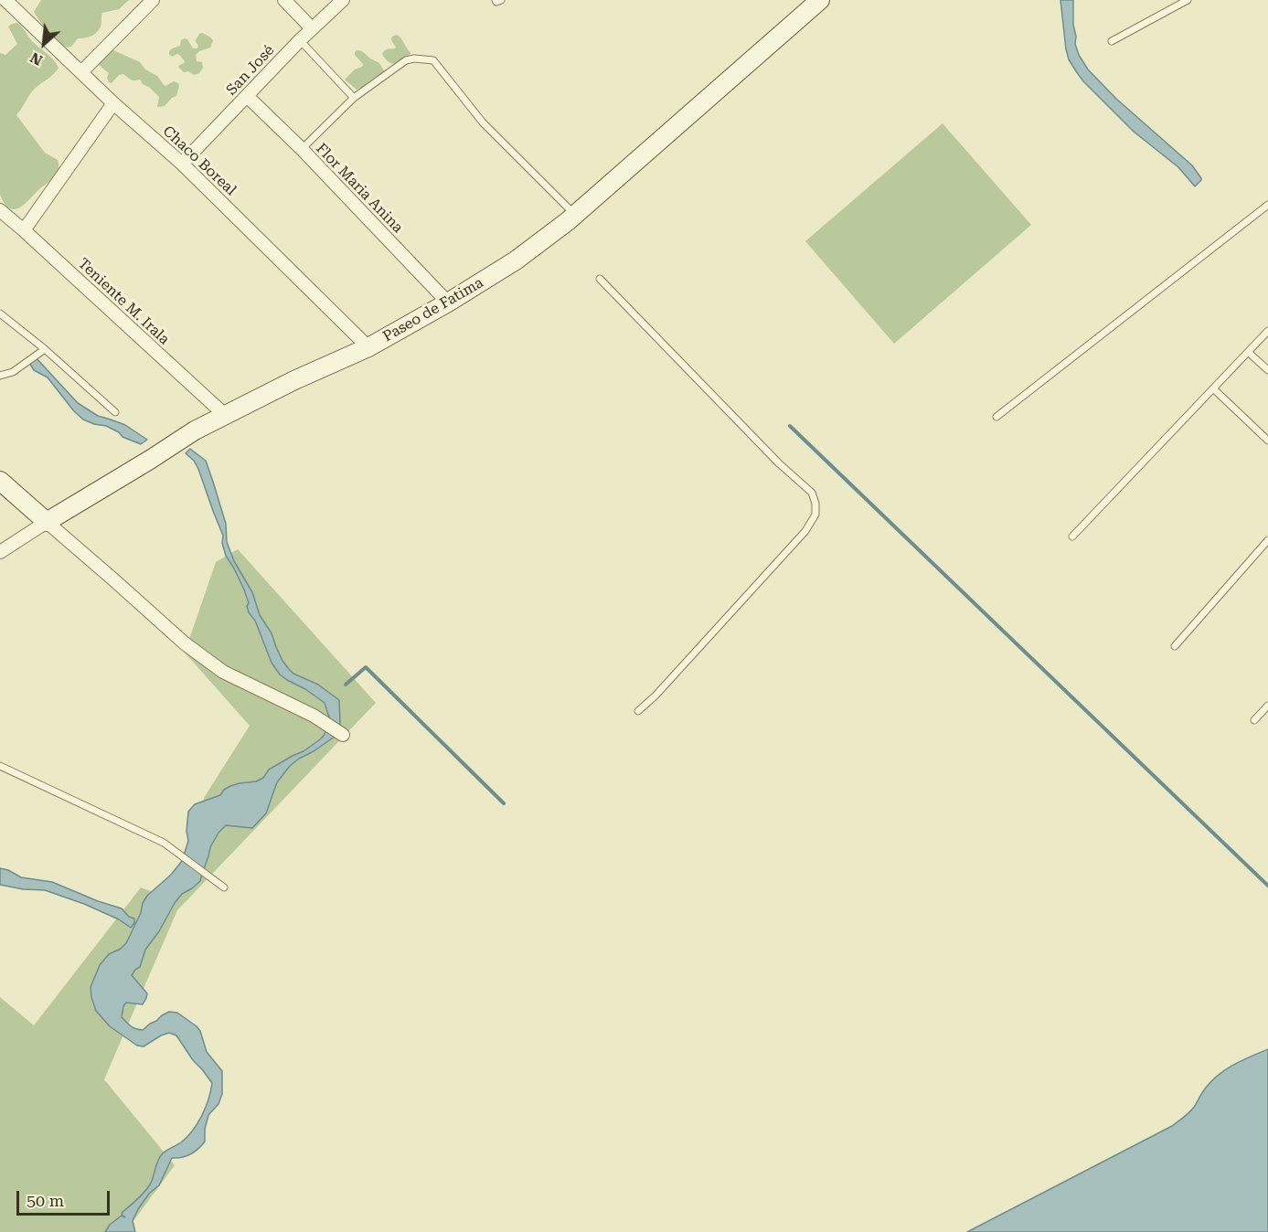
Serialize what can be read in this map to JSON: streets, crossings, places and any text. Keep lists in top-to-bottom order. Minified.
{"streets":{"street":["San José","Chaco Boreal","Flor Maria Anina","Teniente M. Irala","Paseo de Fatima"]},"crossings":[["San José","Chaco Boreal"],["San José","Flor Maria Anina"],["Chaco Boreal","Paseo de Fatima"],["Flor Maria Anina","Paseo de Fatima"],["Teniente M. Irala","Paseo de Fatima"]],"scale_bar":"50 m","north":"bottom left"}
